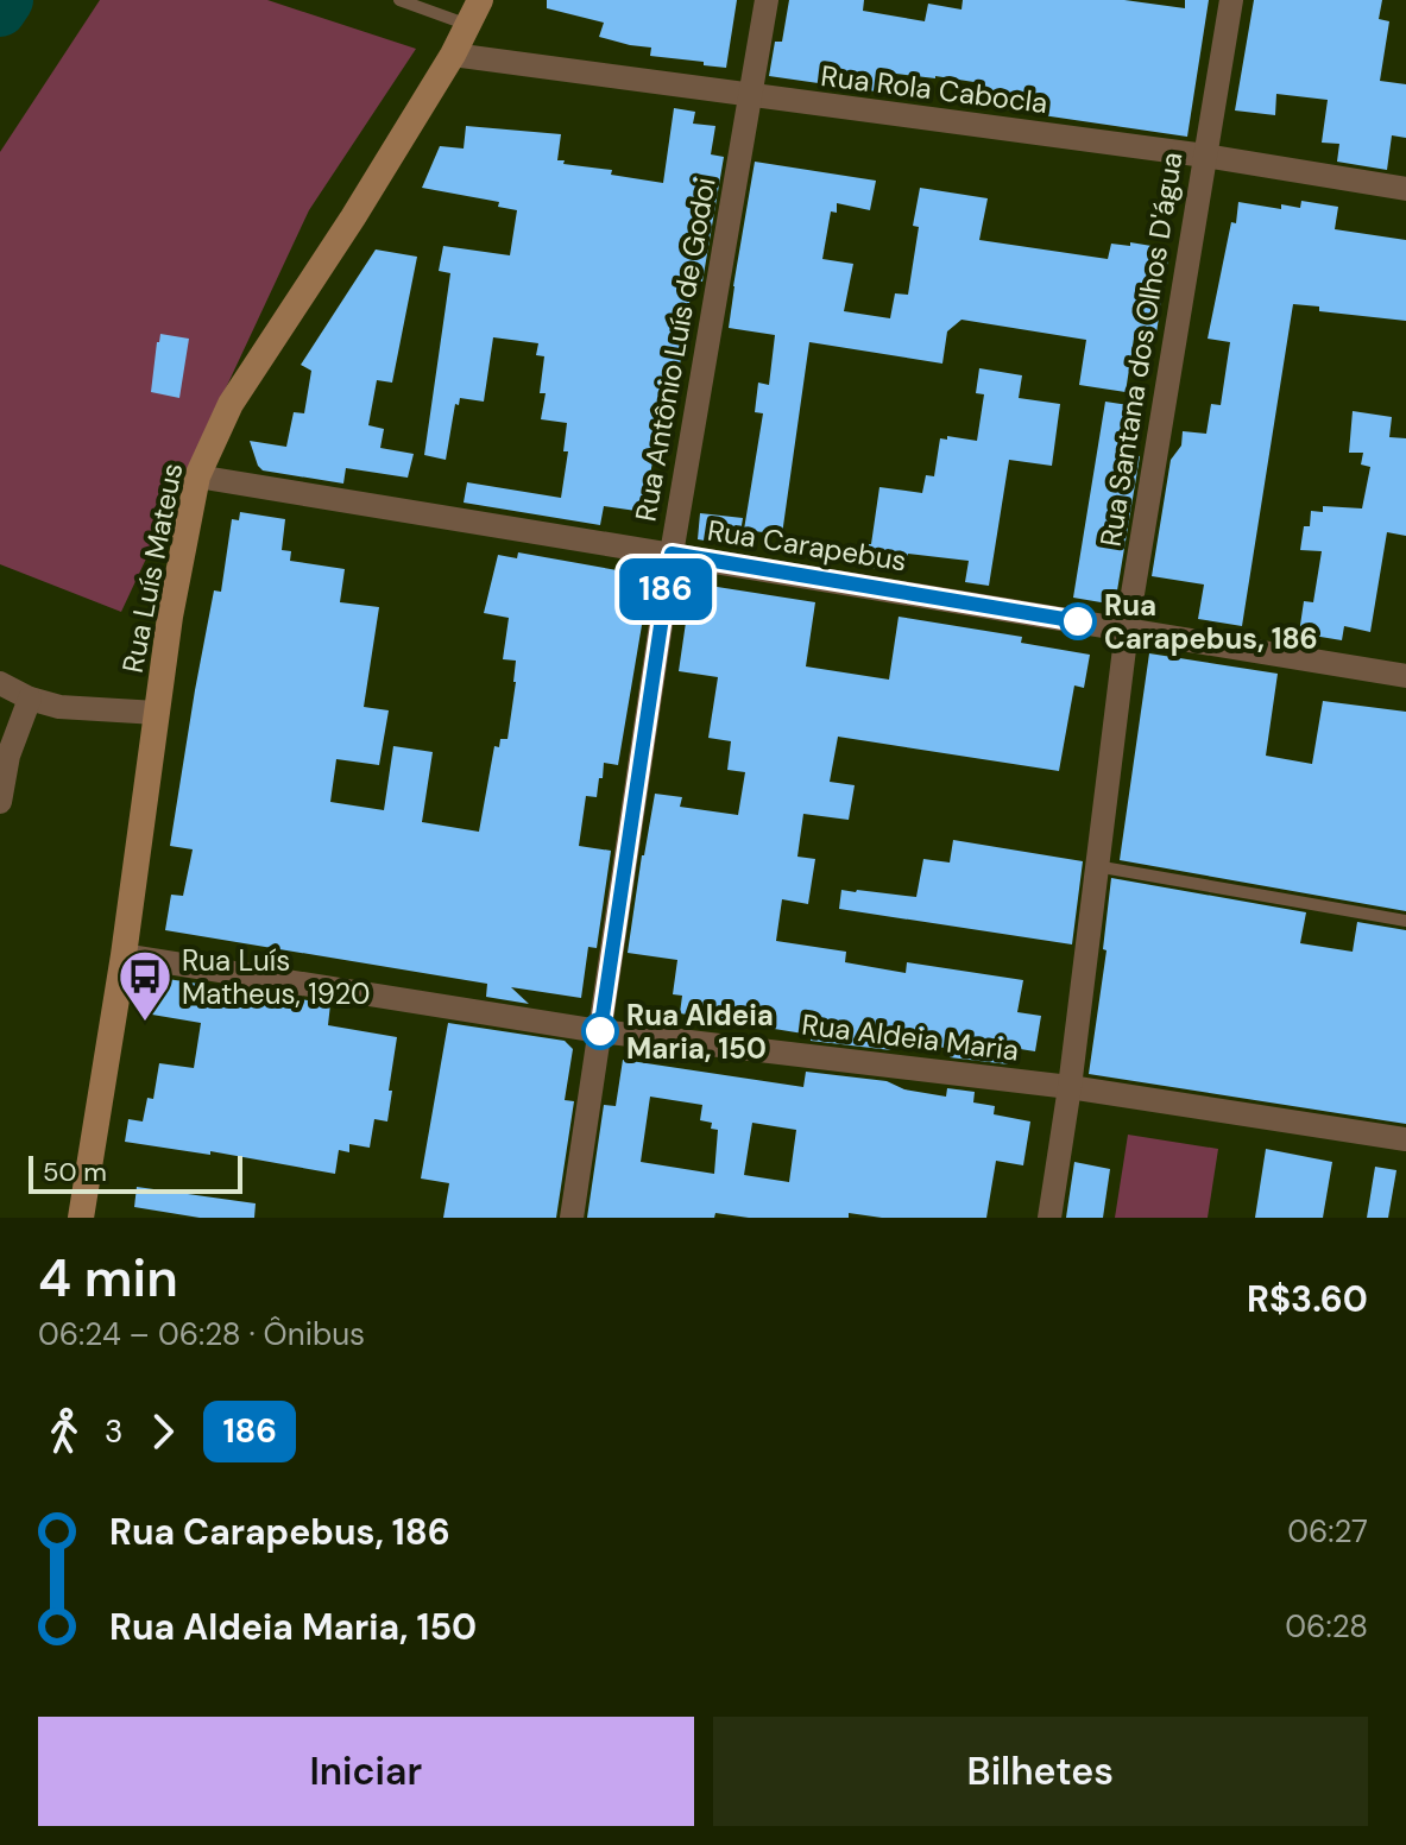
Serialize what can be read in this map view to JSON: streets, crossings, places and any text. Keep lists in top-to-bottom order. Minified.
{"streets":{"main road":["Rua Luís Mateus"],"street":["Rua Rola Cabocla","Rua Antônio Luís de Godoi","Rua Santana dos Olhos D'água","Rua Carapebus","Rua Aldeia Maria"]},"crossings":[["Rua Rola Cabocla","Rua Antônio Luís de Godoi"],["Rua Rola Cabocla","Rua Santana dos Olhos D'água"],["Rua Rola Cabocla","Rua Luís Mateus"],["Rua Antônio Luís de Godoi","Rua Carapebus"],["Rua Antônio Luís de Godoi","Rua Aldeia Maria"],["Rua Santana dos Olhos D'água","Rua Carapebus"],["Rua Santana dos Olhos D'água","Rua Aldeia Maria"],["Rua Carapebus","Rua Luís Mateus"],["Rua Luís Mateus","Rua Aldeia Maria"]],"places":{"other":["Rua Carapebus, 186","Rua Aldeia Maria, 150"],"bus stop":["Rua Luís Matheus, 1920"]},"lines":["bus line 186"],"scale_bar":"50 m","page":{"on_map":"186","scale":"50 m","heading":["4 min","06:24 – 06:28 · Ônibus","R$3.60"],"legs":["3","186"],"list":[{"name":"Rua Carapebus, 186","value":"06:27"},{"name":"Rua Aldeia Maria, 150","value":"06:28"}],"buttons":["Iniciar","Bilhetes"]}}
